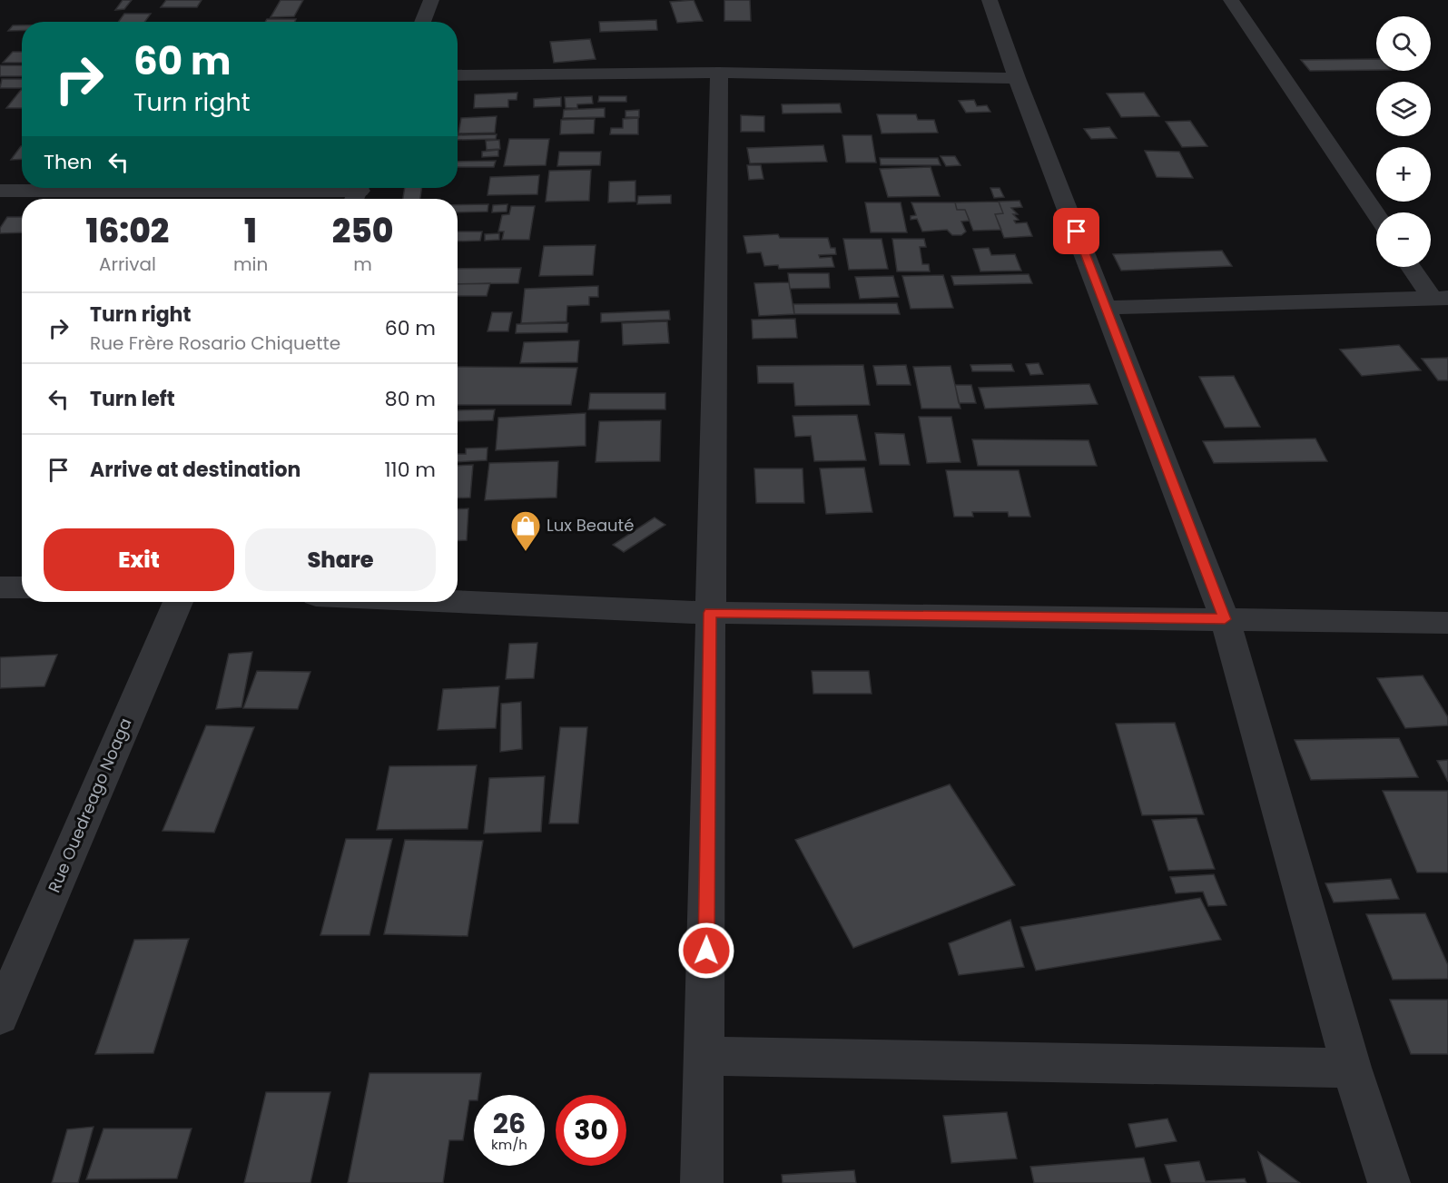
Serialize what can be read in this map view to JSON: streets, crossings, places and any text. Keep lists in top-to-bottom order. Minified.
{"streets":{"street":["Rue Ouedreago Noaga"]},"places":{"shop":["Lux Beauté"]},"page":{"map_buttons":["+","−"],"turn":["60 m","Turn right"],"then":"Then","eta":["16:02","Arrival","1","min","250","m"],"list":[{"name":"Turn right","note":"Rue Frère Rosario Chiquette","value":"60 m"},{"name":"Turn left","value":"80 m"},{"name":"Arrive at destination","value":"110 m"}],"buttons":["Exit","Share"],"speed":"26 km/h","limit":"30"}}
